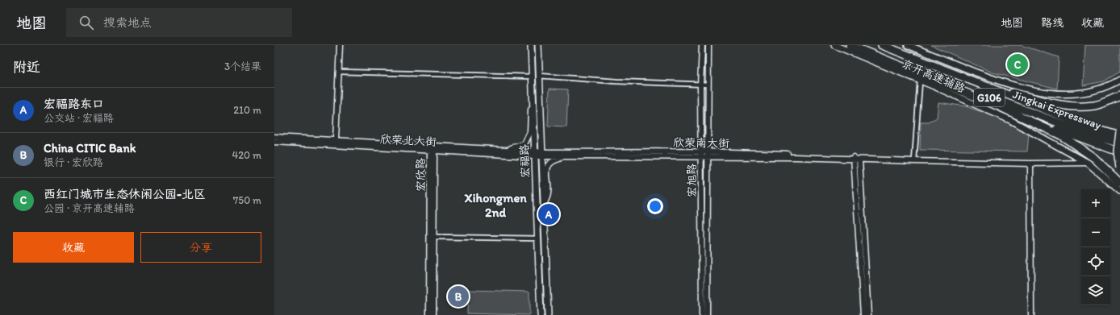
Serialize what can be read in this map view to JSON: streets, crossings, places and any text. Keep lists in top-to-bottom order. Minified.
{"streets":{"highway":["G106","Jingkai Expressway"],"main road":["京开高速辅路","宏福路"],"street":["欣荣北大街","欣荣南大街","宏欣路","宏旭路"]},"crossings":[["京开高速辅路","欣荣南大街"],["欣荣北大街","欣荣南大街"],["欣荣北大街","宏福路"],["欣荣北大街","宏欣路"],["欣荣南大街","宏福路"],["欣荣南大街","宏旭路"]],"districts":["Xihongmen 2nd"],"page":{"header":"地图","search":"搜索地点","nav":["地图","路线","收藏"],"heading":["附近","3个结果"],"pins":["C","A","B"],"list":[{"mark":"A","name":"宏福路东口","note":"公交站 · 宏福路","value":"210 m"},{"mark":"B","name":"China CITIC Bank","note":"银行 · 宏欣路","value":"420 m"},{"mark":"C","name":"西红门城市生态休闲公园-北区","note":"公园 · 京开高速辅路","value":"750 m"}],"map_buttons":["+","−"],"buttons":["收藏","分享"]}}
